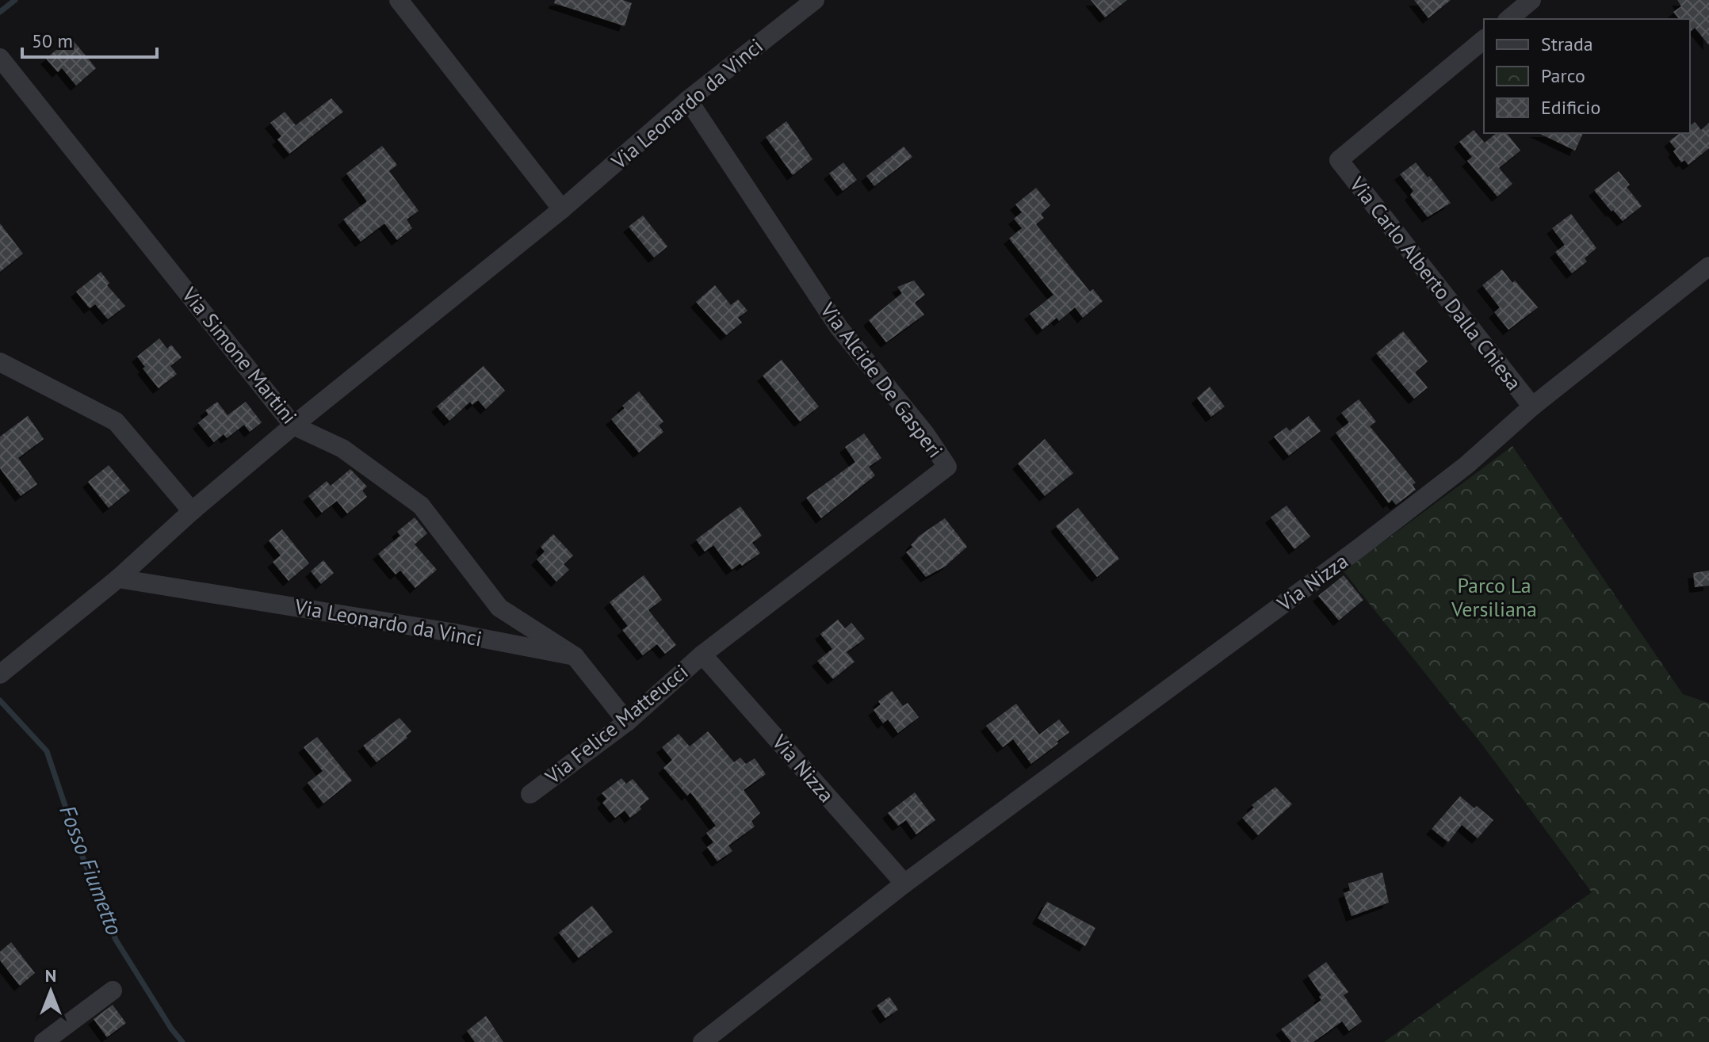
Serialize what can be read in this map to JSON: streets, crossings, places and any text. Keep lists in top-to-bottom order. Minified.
{"streets":{"street":["Via Leonardo da Vinci","Via Carlo Alberto Dalla Chiesa","Via Simone Martini","Via Alcide De Gasperi","Via Nizza","Via Felice Matteucci"]},"crossings":[["Via Leonardo da Vinci","Via Simone Martini"],["Via Leonardo da Vinci","Via Alcide De Gasperi"],["Via Carlo Alberto Dalla Chiesa","Via Nizza"],["Via Alcide De Gasperi","Via Nizza"],["Via Alcide De Gasperi","Via Felice Matteucci"],["Via Nizza","Via Felice Matteucci"]],"water":["Fosso Fiumetto"],"parks":["Parco La Versiliana"],"legend":["Strada","Parco","Edificio"],"scale_bar":"50 m","north":"top"}
